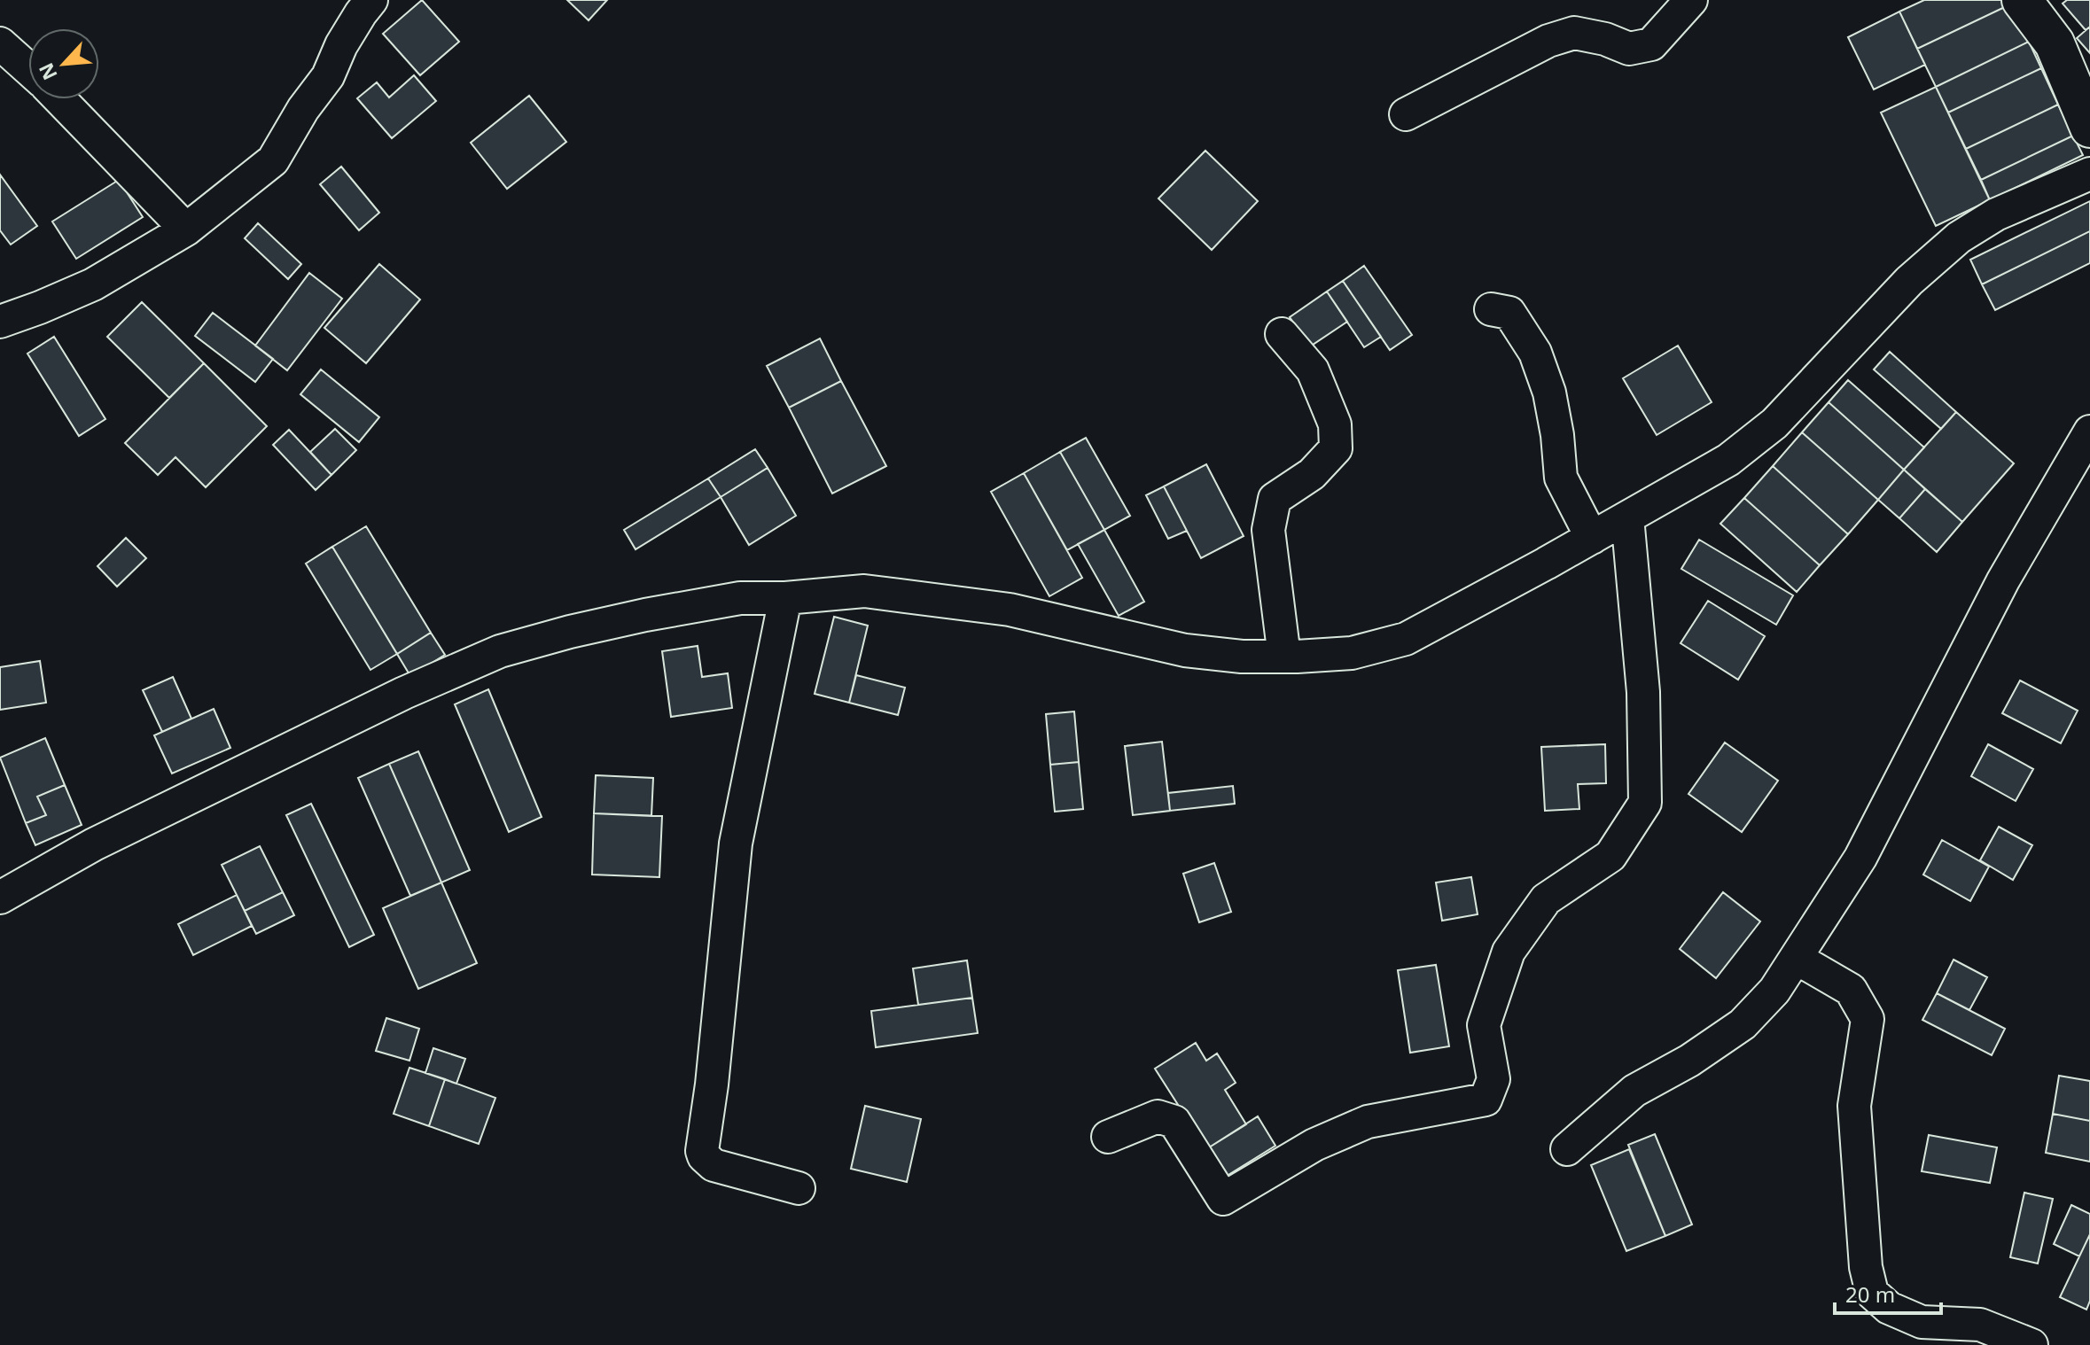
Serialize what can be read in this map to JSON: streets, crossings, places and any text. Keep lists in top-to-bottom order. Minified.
{"scale_bar":"20 m","north":"bottom left"}
